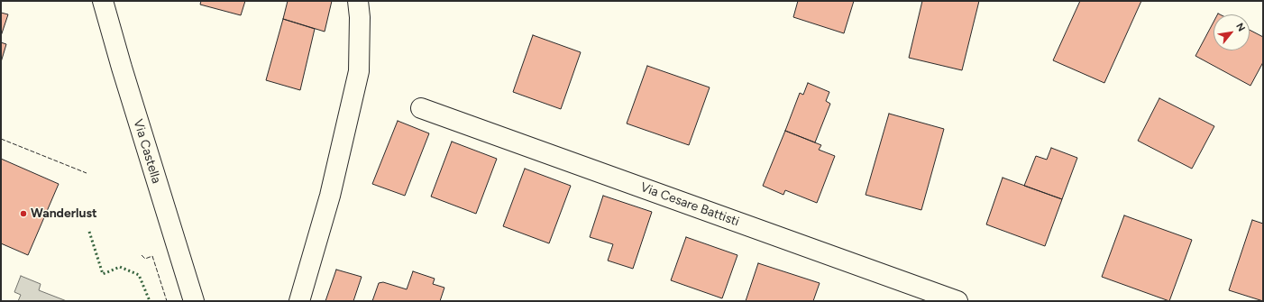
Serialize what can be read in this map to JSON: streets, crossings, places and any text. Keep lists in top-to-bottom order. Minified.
{"streets":{"street":["Via Castella","Via Cesare Battisti"]},"places":["Wanderlust"],"north":"top right"}
